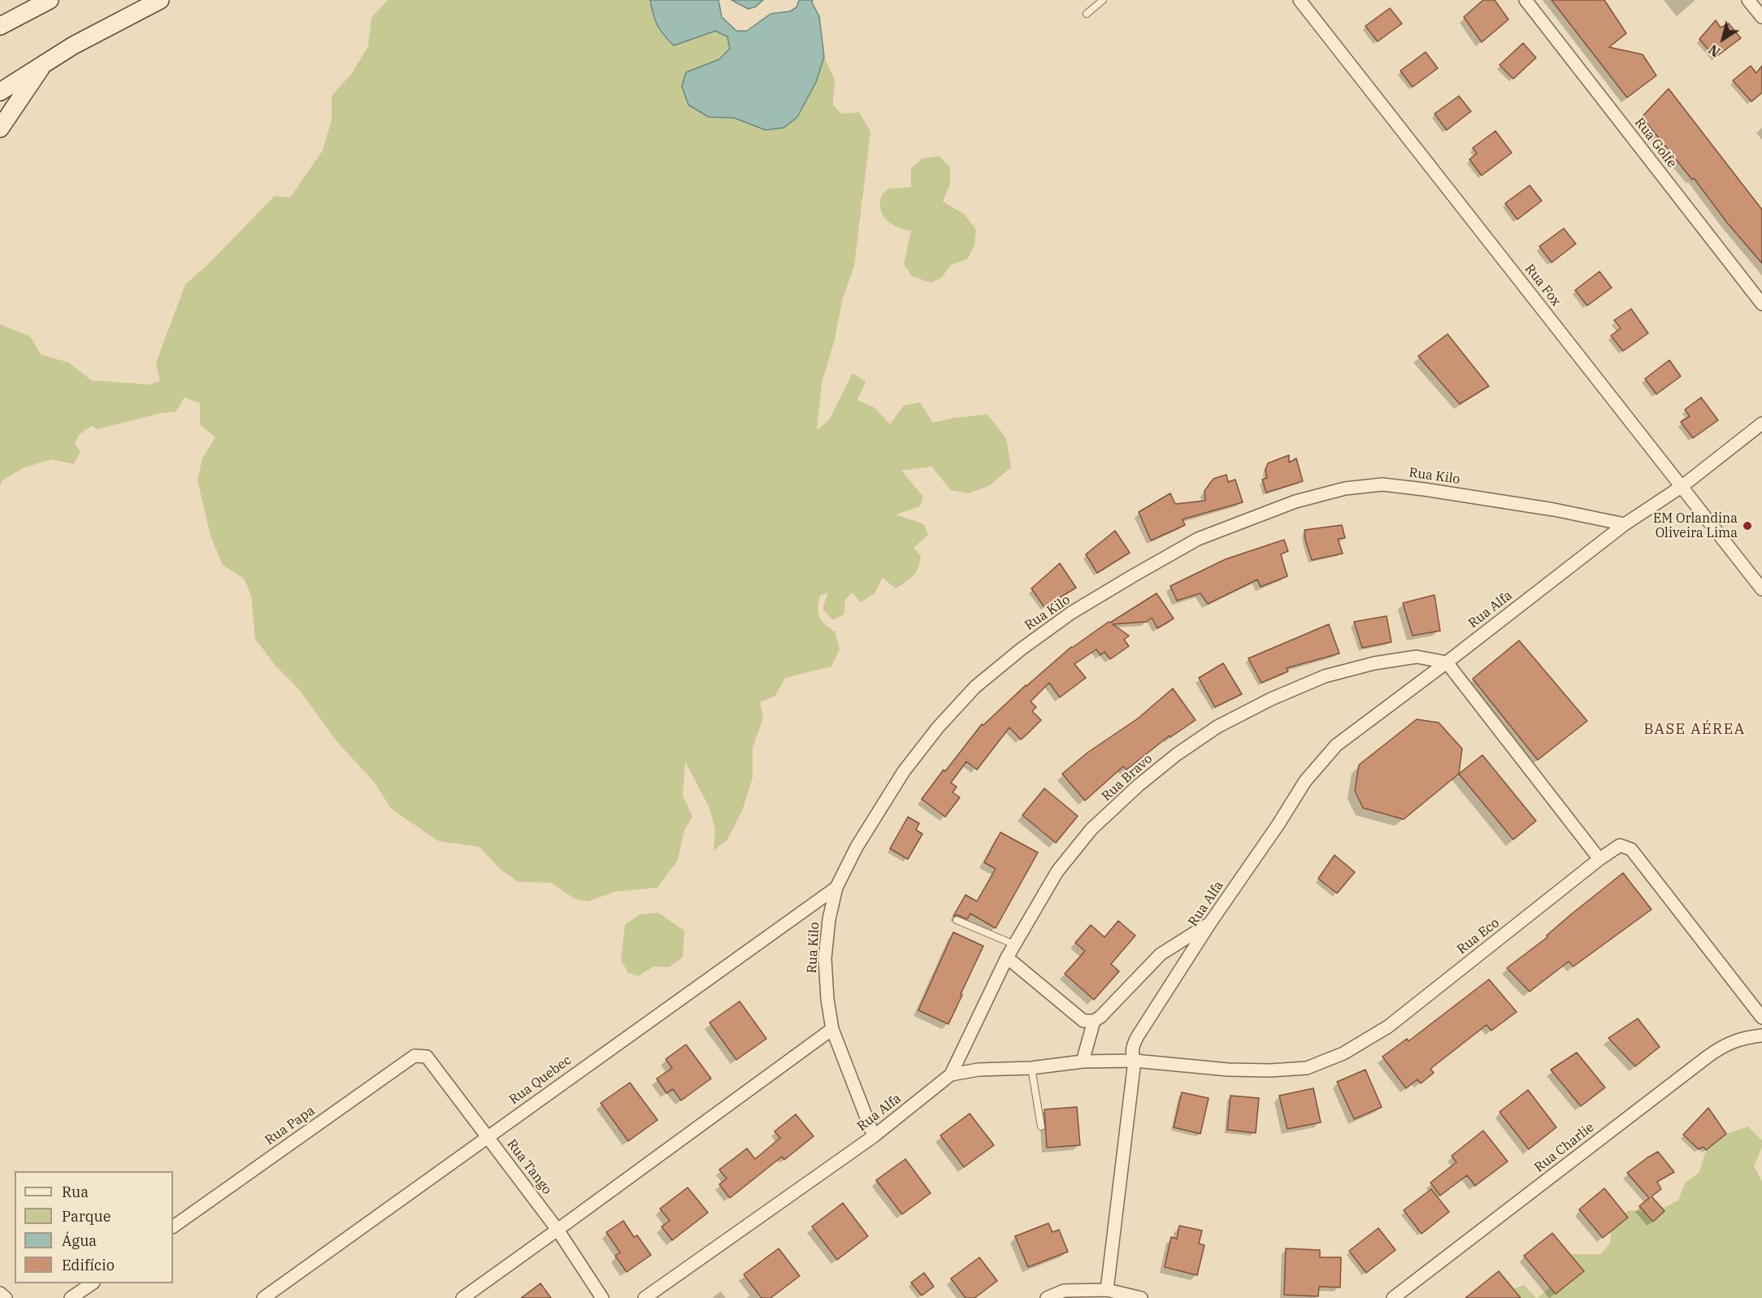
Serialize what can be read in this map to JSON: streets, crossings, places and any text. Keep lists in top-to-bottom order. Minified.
{"streets":{"street":["Rua Golfe","Rua Fox","Rua Kilo","Rua Alfa","Rua Bravo","Rua Eco","Rua Quebec","Rua Papa","Rua Charlie","Rua Tango"]},"crossings":[["Rua Fox","Rua Alfa"],["Rua Kilo","Rua Alfa"],["Rua Kilo","Rua Quebec"],["Rua Alfa","Rua Bravo"],["Rua Alfa","Rua Eco"],["Rua Quebec","Rua Tango"],["Rua Papa","Rua Tango"]],"districts":["BASE AÉREA"],"places":["EM Orlandina Oliveira Lima"],"legend":["Rua","Parque","Água","Edifício"],"north":"bottom left"}
